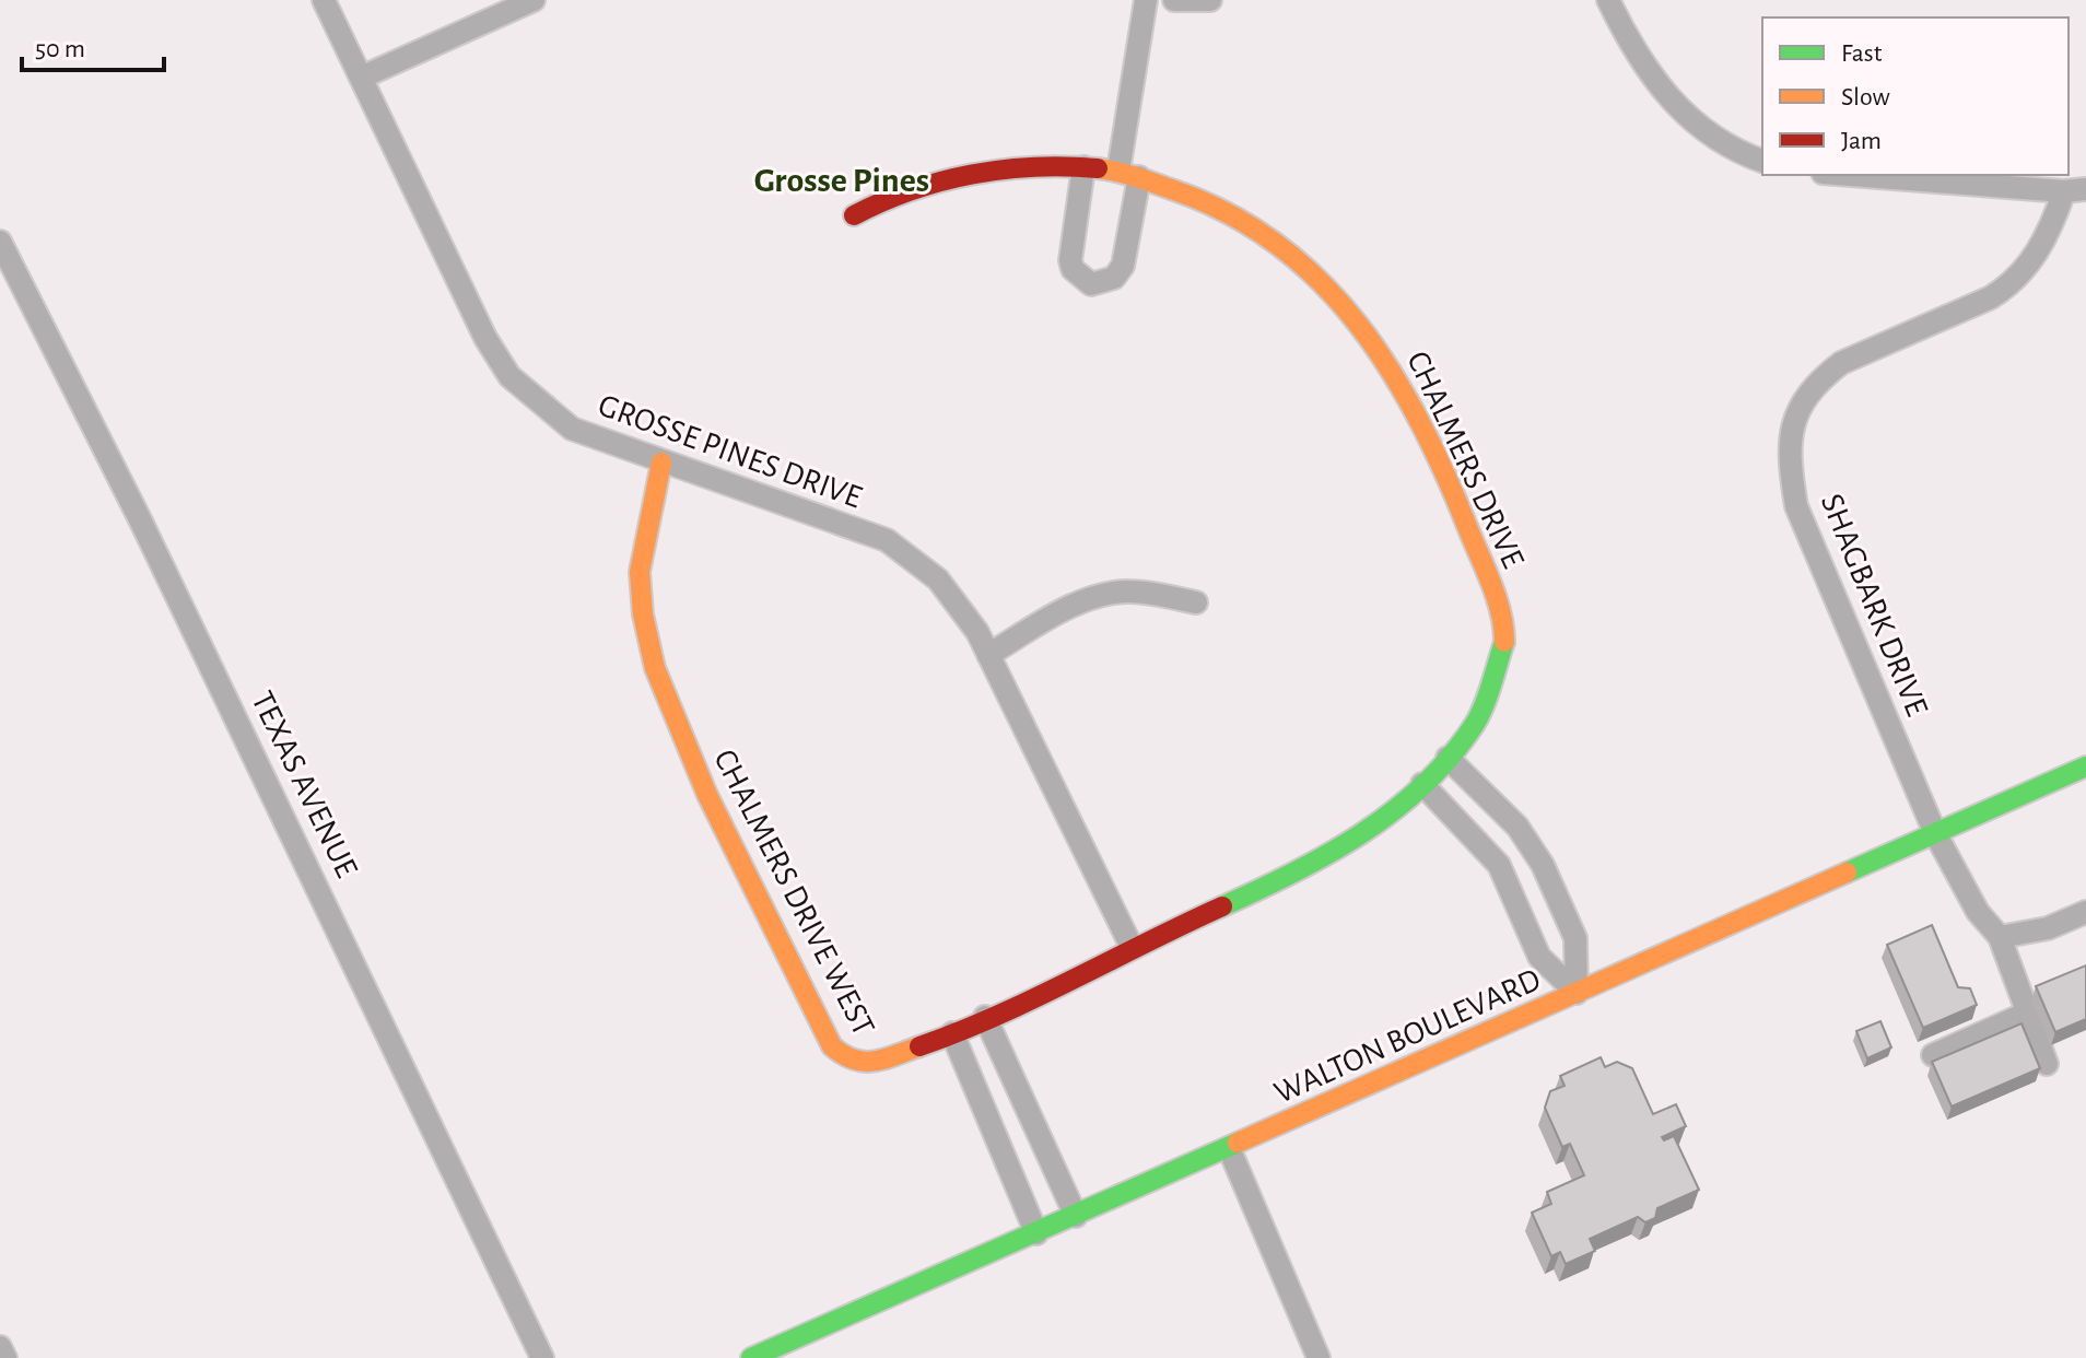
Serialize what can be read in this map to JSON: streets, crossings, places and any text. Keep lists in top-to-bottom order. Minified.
{"streets":{"street":["GROSSE PINES DRIVE","CHALMERS DRIVE","SHAGBARK DRIVE","TEXAS AVENUE","CHALMERS DRIVE WEST","WALTON BOULEVARD"]},"crossings":[["GROSSE PINES DRIVE","CHALMERS DRIVE WEST"],["CHALMERS DRIVE","CHALMERS DRIVE WEST"],["SHAGBARK DRIVE","WALTON BOULEVARD"]],"districts":["Grosse Pines"],"legend":["Fast","Slow","Jam"],"scale_bar":"50 m"}
